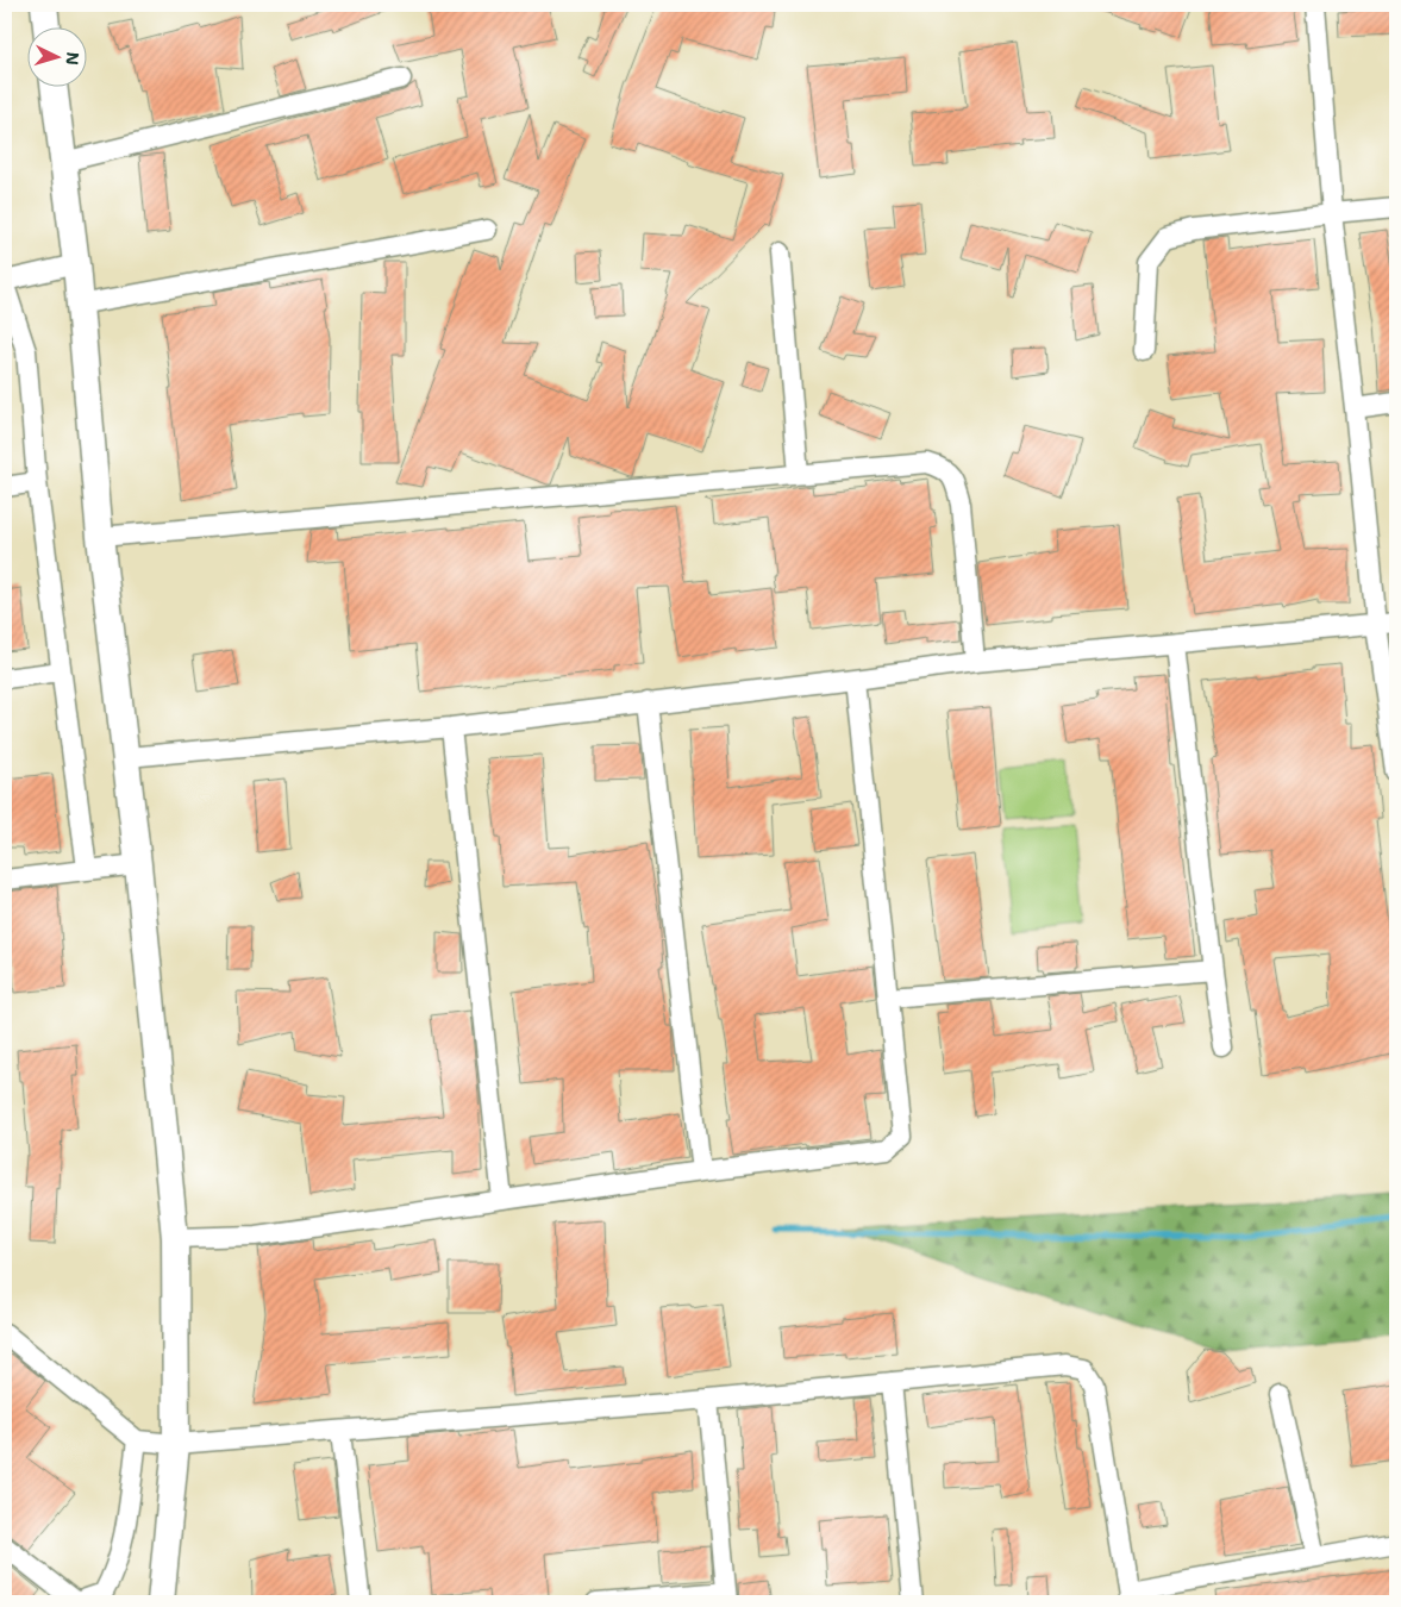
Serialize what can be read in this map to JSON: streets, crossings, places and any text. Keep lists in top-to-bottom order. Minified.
{"north":"right"}
